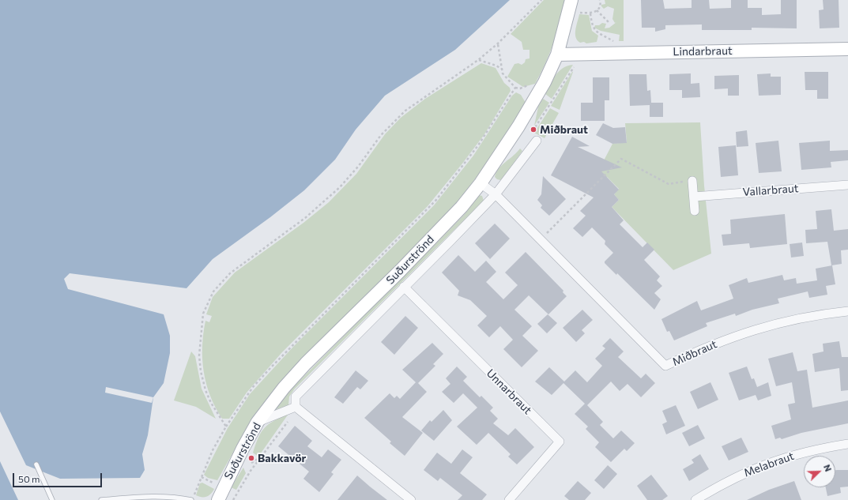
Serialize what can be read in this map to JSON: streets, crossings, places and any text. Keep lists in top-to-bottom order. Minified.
{"streets":{"street":["Lindarbraut","Vallarbraut","Suðurströnd","Miðbraut","Unnarbraut","Melabraut"]},"crossings":[["Lindarbraut","Suðurströnd"],["Suðurströnd","Miðbraut"]],"places":["Miðbraut","Bakkavör"],"scale_bar":"50 m","north":"top right"}
